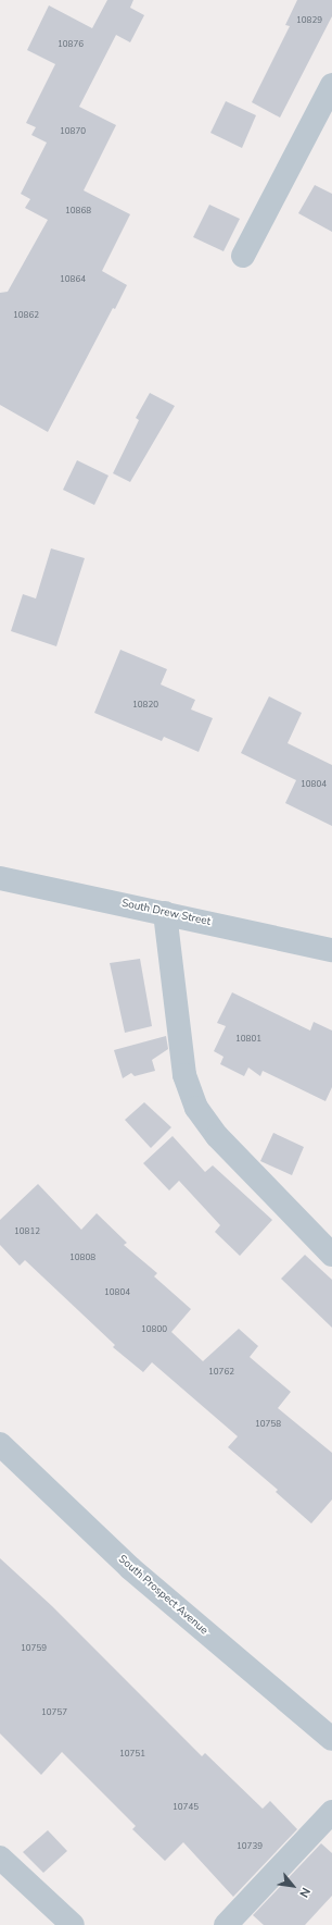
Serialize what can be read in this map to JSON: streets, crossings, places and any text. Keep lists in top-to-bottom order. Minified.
{"streets":{"street":["South Drew Street","South Prospect Avenue"]},"house_numbers":["10829","10876","10870","10868","10864","10862","10820","10804","10801","10812","10808","10804","10800","10762","10758","10759","10757","10751","10745","10739"],"north":"bottom right"}
